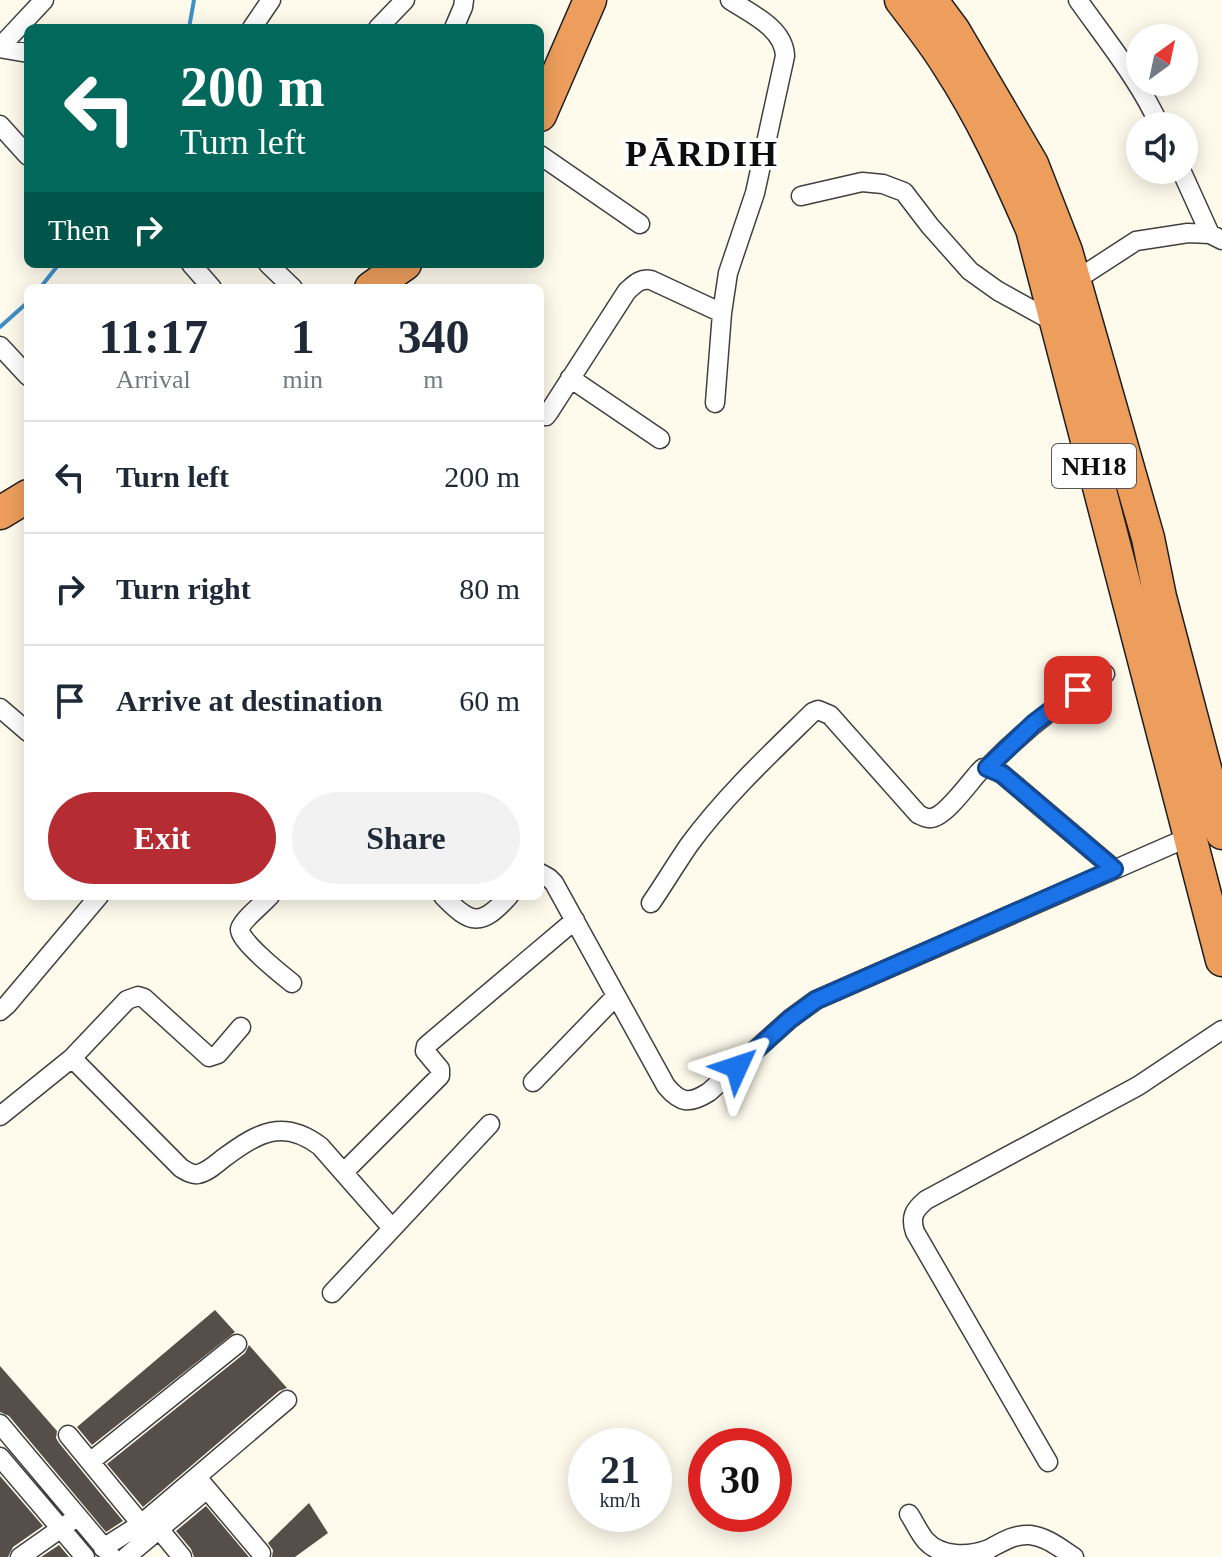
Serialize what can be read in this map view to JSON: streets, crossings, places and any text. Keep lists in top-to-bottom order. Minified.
{"streets":{"highway":["NH18"]},"districts":["PĀRDIH"],"north":"top right","page":{"turn":["200 m","Turn left"],"then":"Then","eta":["11:17","Arrival","1","min","340","m"],"list":[{"name":"Turn left","value":"200 m"},{"name":"Turn right","value":"80 m"},{"name":"Arrive at destination","value":"60 m"}],"buttons":["Exit","Share"],"speed":"21 km/h","limit":"30"}}
